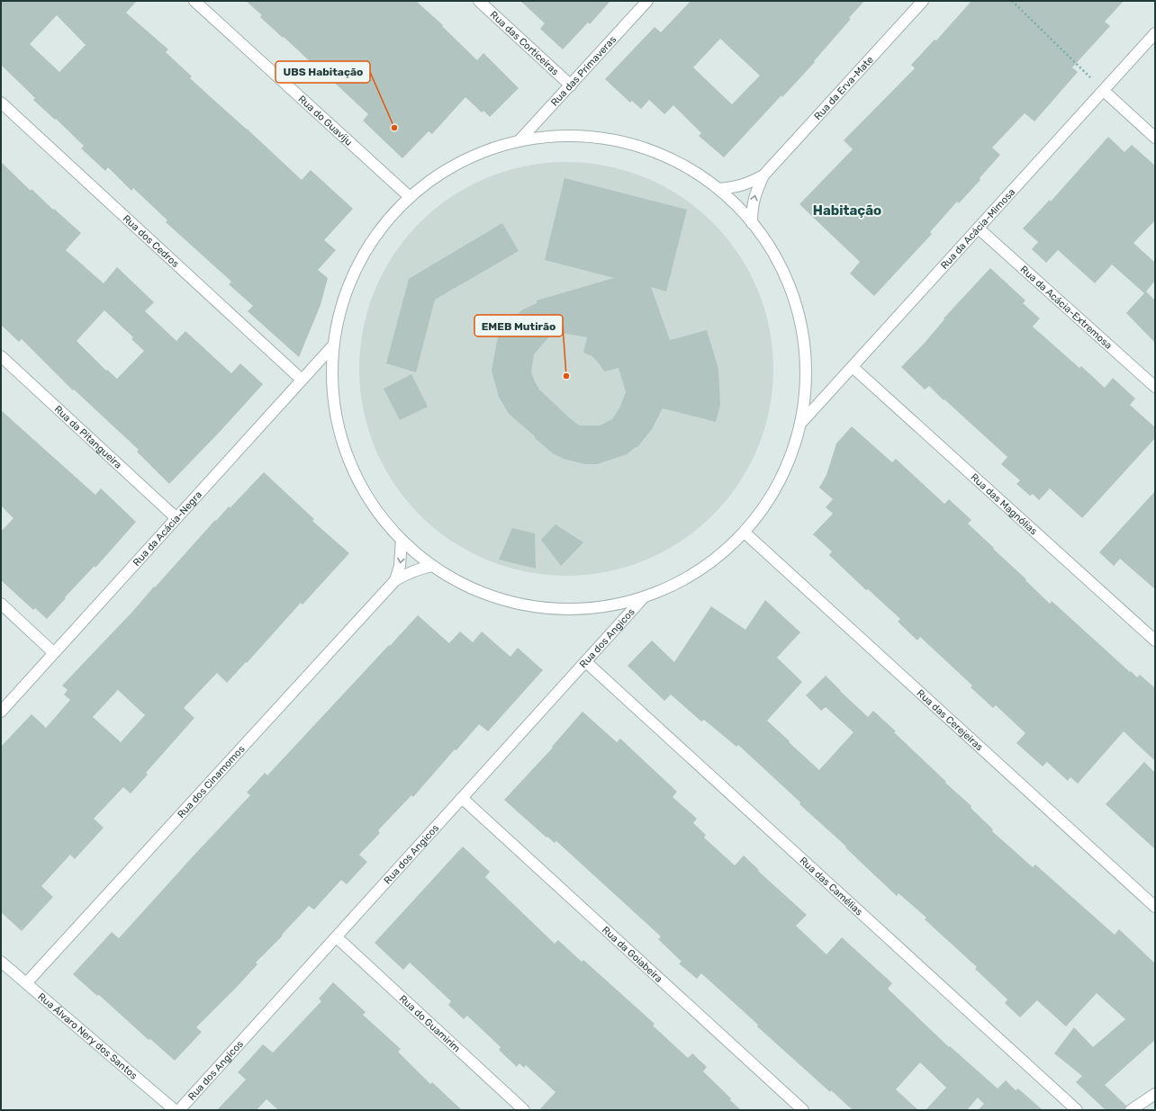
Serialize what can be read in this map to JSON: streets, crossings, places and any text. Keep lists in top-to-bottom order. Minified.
{"streets":{"street":["Rua das Corticeiras","Rua das Primaveras","Rua da Erva-Mate","Rua do Guaviju","Rua da Acácia-Mimosa","Rua dos Cedros","Rua da Acácia-Extremosa","Rua da Pitangueira","Rua das Magnólias","Rua da Acácia-Negra","Rua dos Angicos","Rua das Cerejeiras","Rua dos Cinamomos","Rua das Camélias","Rua da Goiabeira","Rua do Guamirim","Rua Álvaro Nery dos Santos"]},"crossings":[["Rua das Corticeiras","Rua das Primaveras"],["Rua da Acácia-Mimosa","Rua da Acácia-Extremosa"],["Rua da Acácia-Mimosa","Rua das Magnólias"],["Rua dos Cedros","Rua da Acácia-Negra"],["Rua da Pitangueira","Rua da Acácia-Negra"],["Rua dos Angicos","Rua das Camélias"],["Rua dos Angicos","Rua da Goiabeira"],["Rua dos Angicos","Rua do Guamirim"],["Rua dos Cinamomos","Rua Álvaro Nery dos Santos"]],"districts":["Habitação"],"places":["UBS Habitação","EMEB Mutirão"]}
